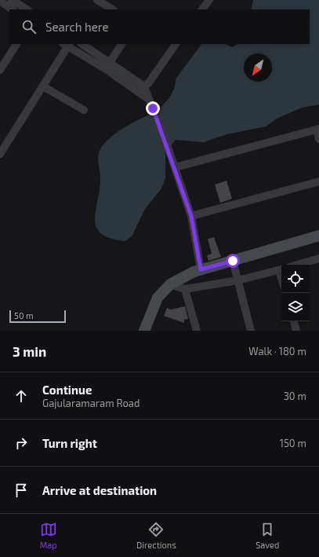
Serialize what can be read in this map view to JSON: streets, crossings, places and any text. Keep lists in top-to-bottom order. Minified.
{"scale_bar":"50 m","north":"bottom left","page":{"search":"Search here","scale":"50 m","heading":["3 min","Walk · 180 m"],"list":[["Continue","Gajularamaram Road","30 m"],["Turn right","150 m"],"Arrive at destination"],"nav":["Map","Directions","Saved"]}}
